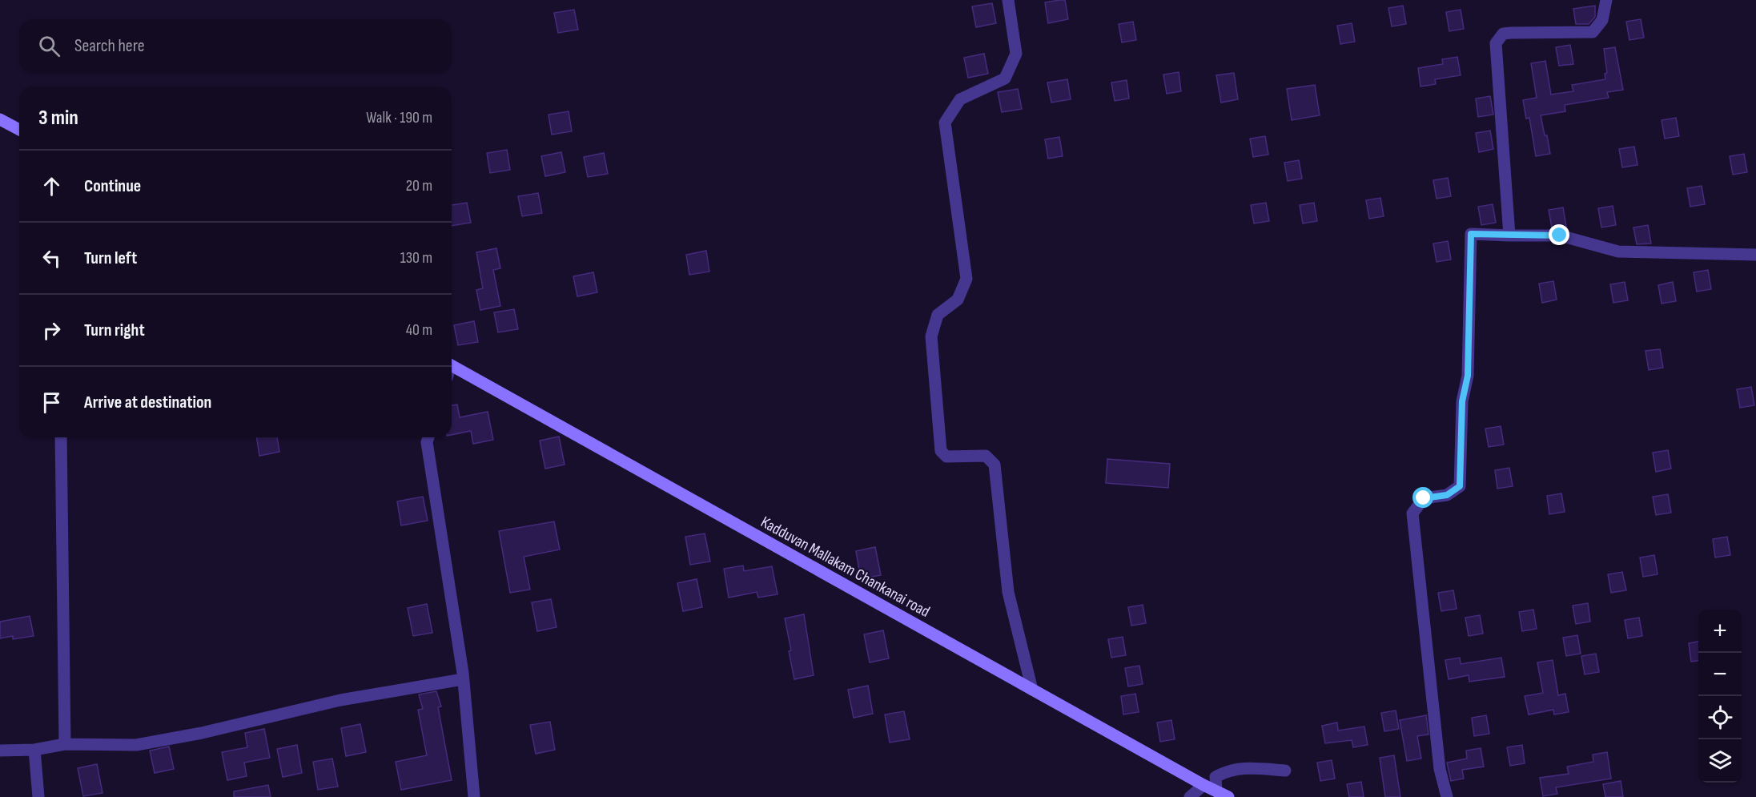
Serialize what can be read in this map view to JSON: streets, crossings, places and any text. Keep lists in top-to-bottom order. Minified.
{"streets":{"main road":["Kadduvan Mallakam Chankanai road"]},"page":{"search":"Search here","heading":["3 min","Walk · 190 m"],"list":[["Continue","20 m"],["Turn left","130 m"],["Turn right","40 m"],"Arrive at destination"],"map_buttons":["+","−"]}}
